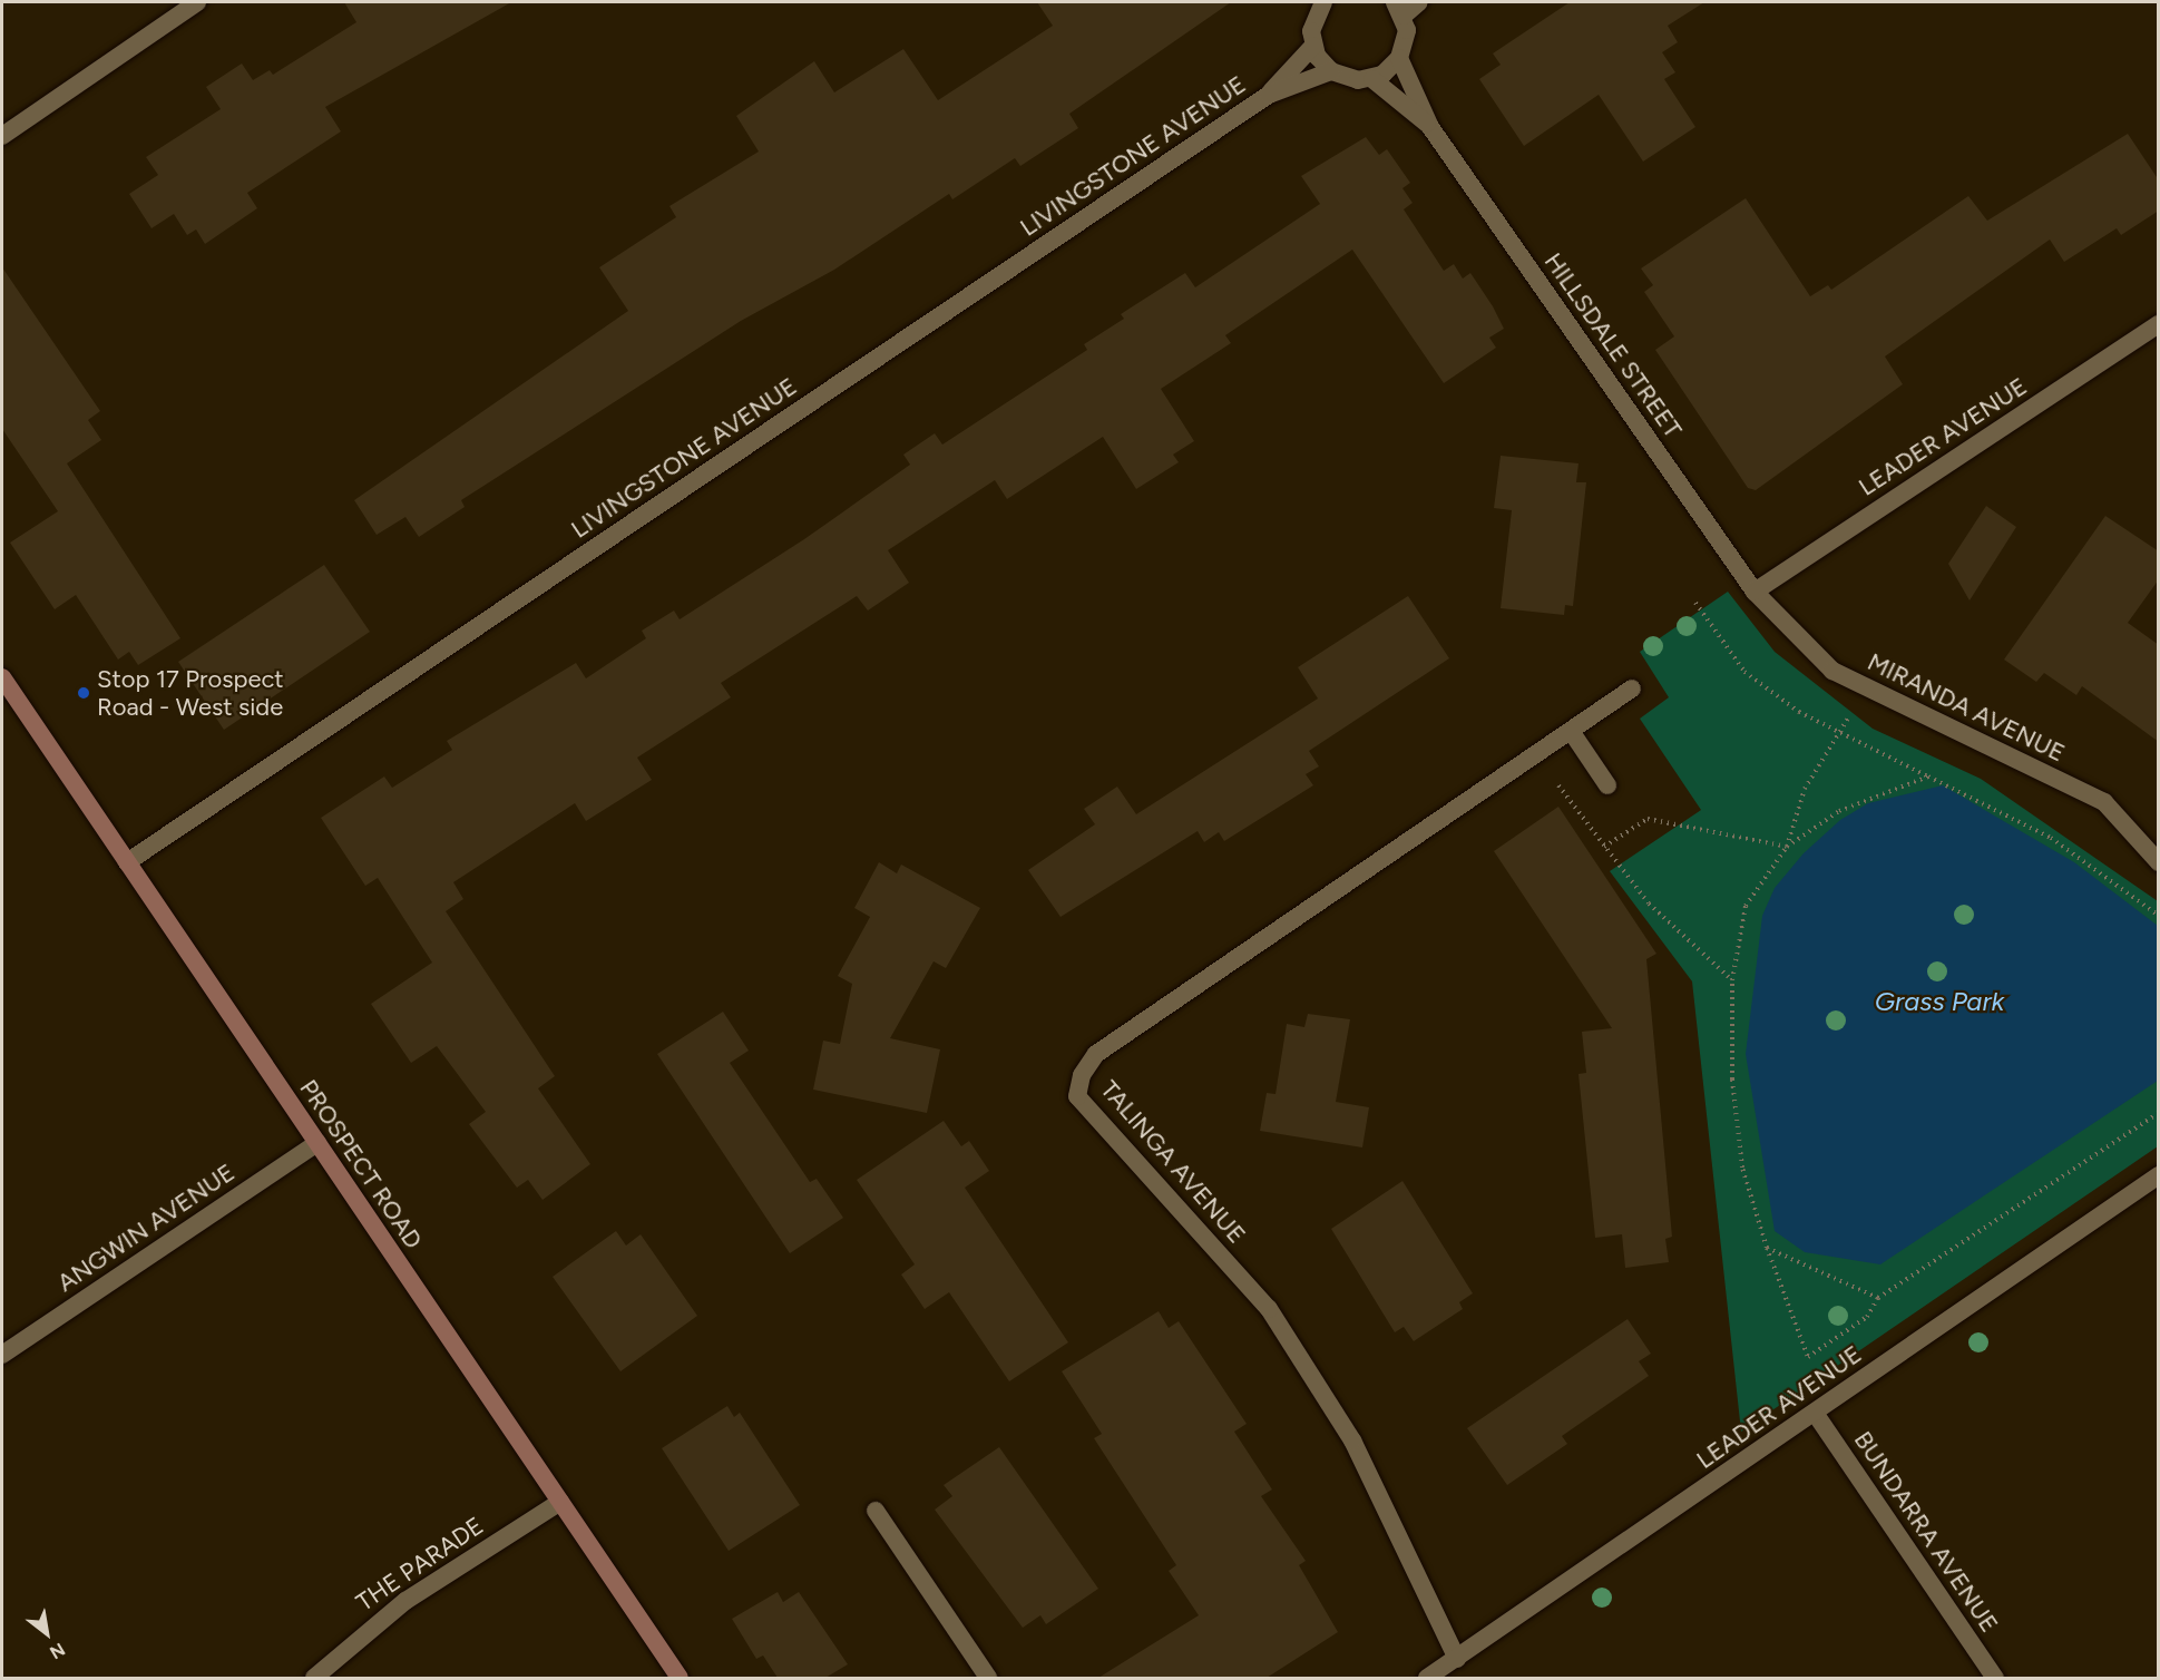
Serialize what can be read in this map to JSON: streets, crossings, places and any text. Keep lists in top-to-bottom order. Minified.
{"streets":{"main road":["PROSPECT ROAD"],"street":["LIVINGSTONE AVENUE","HILLSDALE STREET","LEADER AVENUE","MIRANDA AVENUE","TALINGA AVENUE","ANGWIN AVENUE","BUNDARRA AVENUE","THE PARADE"]},"crossings":[["LIVINGSTONE AVENUE","PROSPECT ROAD"],["HILLSDALE STREET","LEADER AVENUE"],["HILLSDALE STREET","MIRANDA AVENUE"],["LEADER AVENUE","MIRANDA AVENUE"],["LEADER AVENUE","TALINGA AVENUE"],["LEADER AVENUE","BUNDARRA AVENUE"],["PROSPECT ROAD","ANGWIN AVENUE"],["PROSPECT ROAD","THE PARADE"]],"water":["Grass Park"],"places":["Stop 17 Prospect Road - West side"],"north":"bottom right"}
